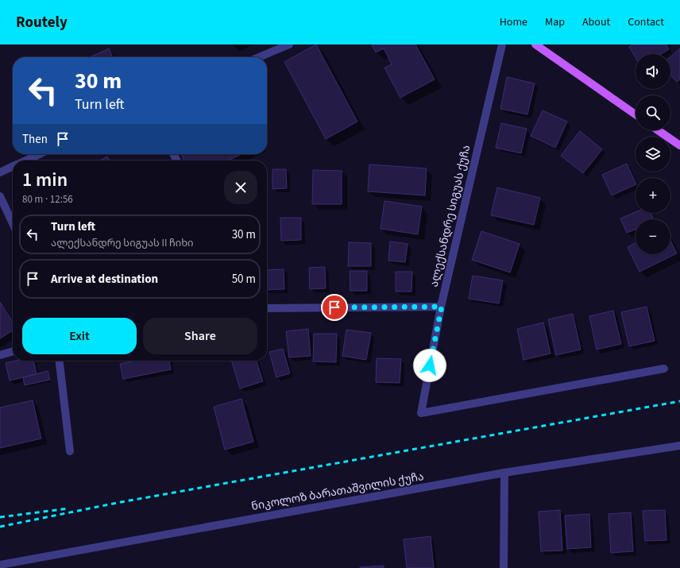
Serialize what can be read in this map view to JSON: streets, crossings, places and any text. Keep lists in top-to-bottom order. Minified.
{"streets":{"street":["ალექსანდრე სიგუას ქუჩა","ნიკოლოზ ბარათაშვილის ქუჩა"]},"page":{"header":"Routely","nav":["Home","Map","About","Contact"],"map_buttons":["+","−"],"turn":["30 m","Turn left"],"then":"Then","heading":["1 min","80 m · 12:56"],"list":[{"name":"Turn left","note":"ალექსანდრე სიგუას II ჩიხი","value":"30 m"},{"name":"Arrive at destination","value":"50 m"}],"buttons":["Exit","Share"]}}
